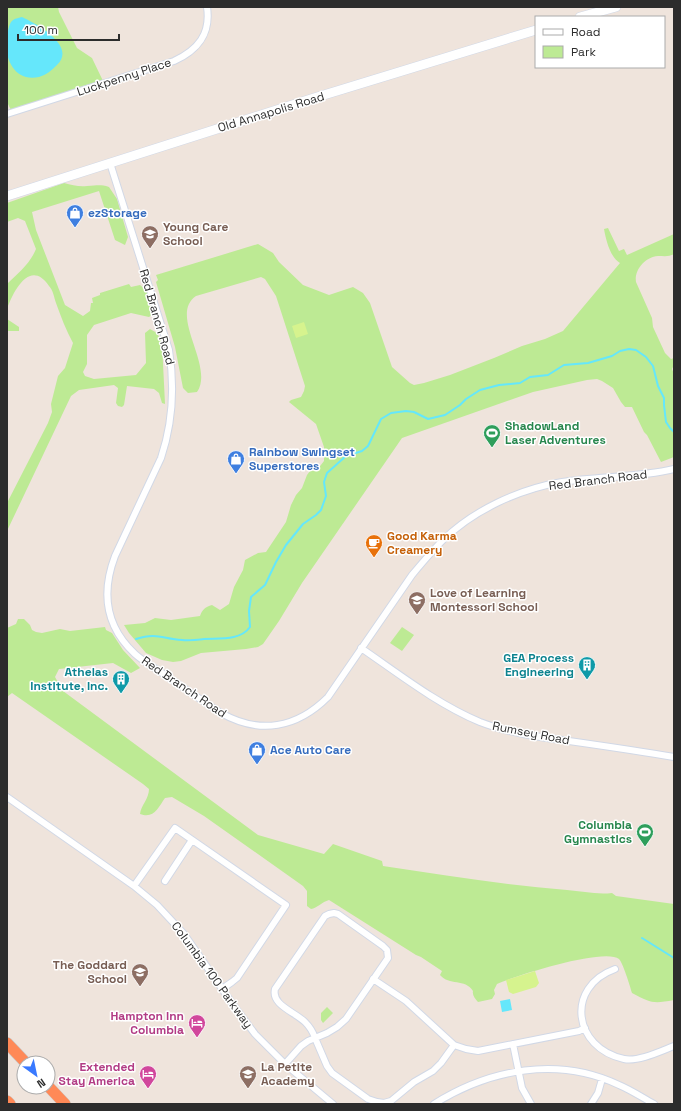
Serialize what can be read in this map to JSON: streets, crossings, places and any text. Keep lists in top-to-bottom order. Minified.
{"streets":{"main road":["Old Annapolis Road"],"street":["Luckpenny Place","Red Branch Road","Rumsey Road","Columbia 100 Parkway"]},"crossings":[["Old Annapolis Road","Red Branch Road"],["Red Branch Road","Rumsey Road"]],"places":{"shop":["ezStorage","Rainbow Swingset Superstores","Ace Auto Care"],"school or university":["Young Care School","Love of Learning Montessori School","The Goddard School","La Petite Academy"],"sports":["ShadowLand Laser Adventures","Columbia Gymnastics"],"cafe":["Good Karma Creamery"],"building":["GEA Process Engineering","Athelas Institute, Inc."],"hotel":["Hampton Inn Columbia","Extended Stay America"]},"legend":["Road","Park"],"scale_bar":"100 m","north":"bottom right"}
